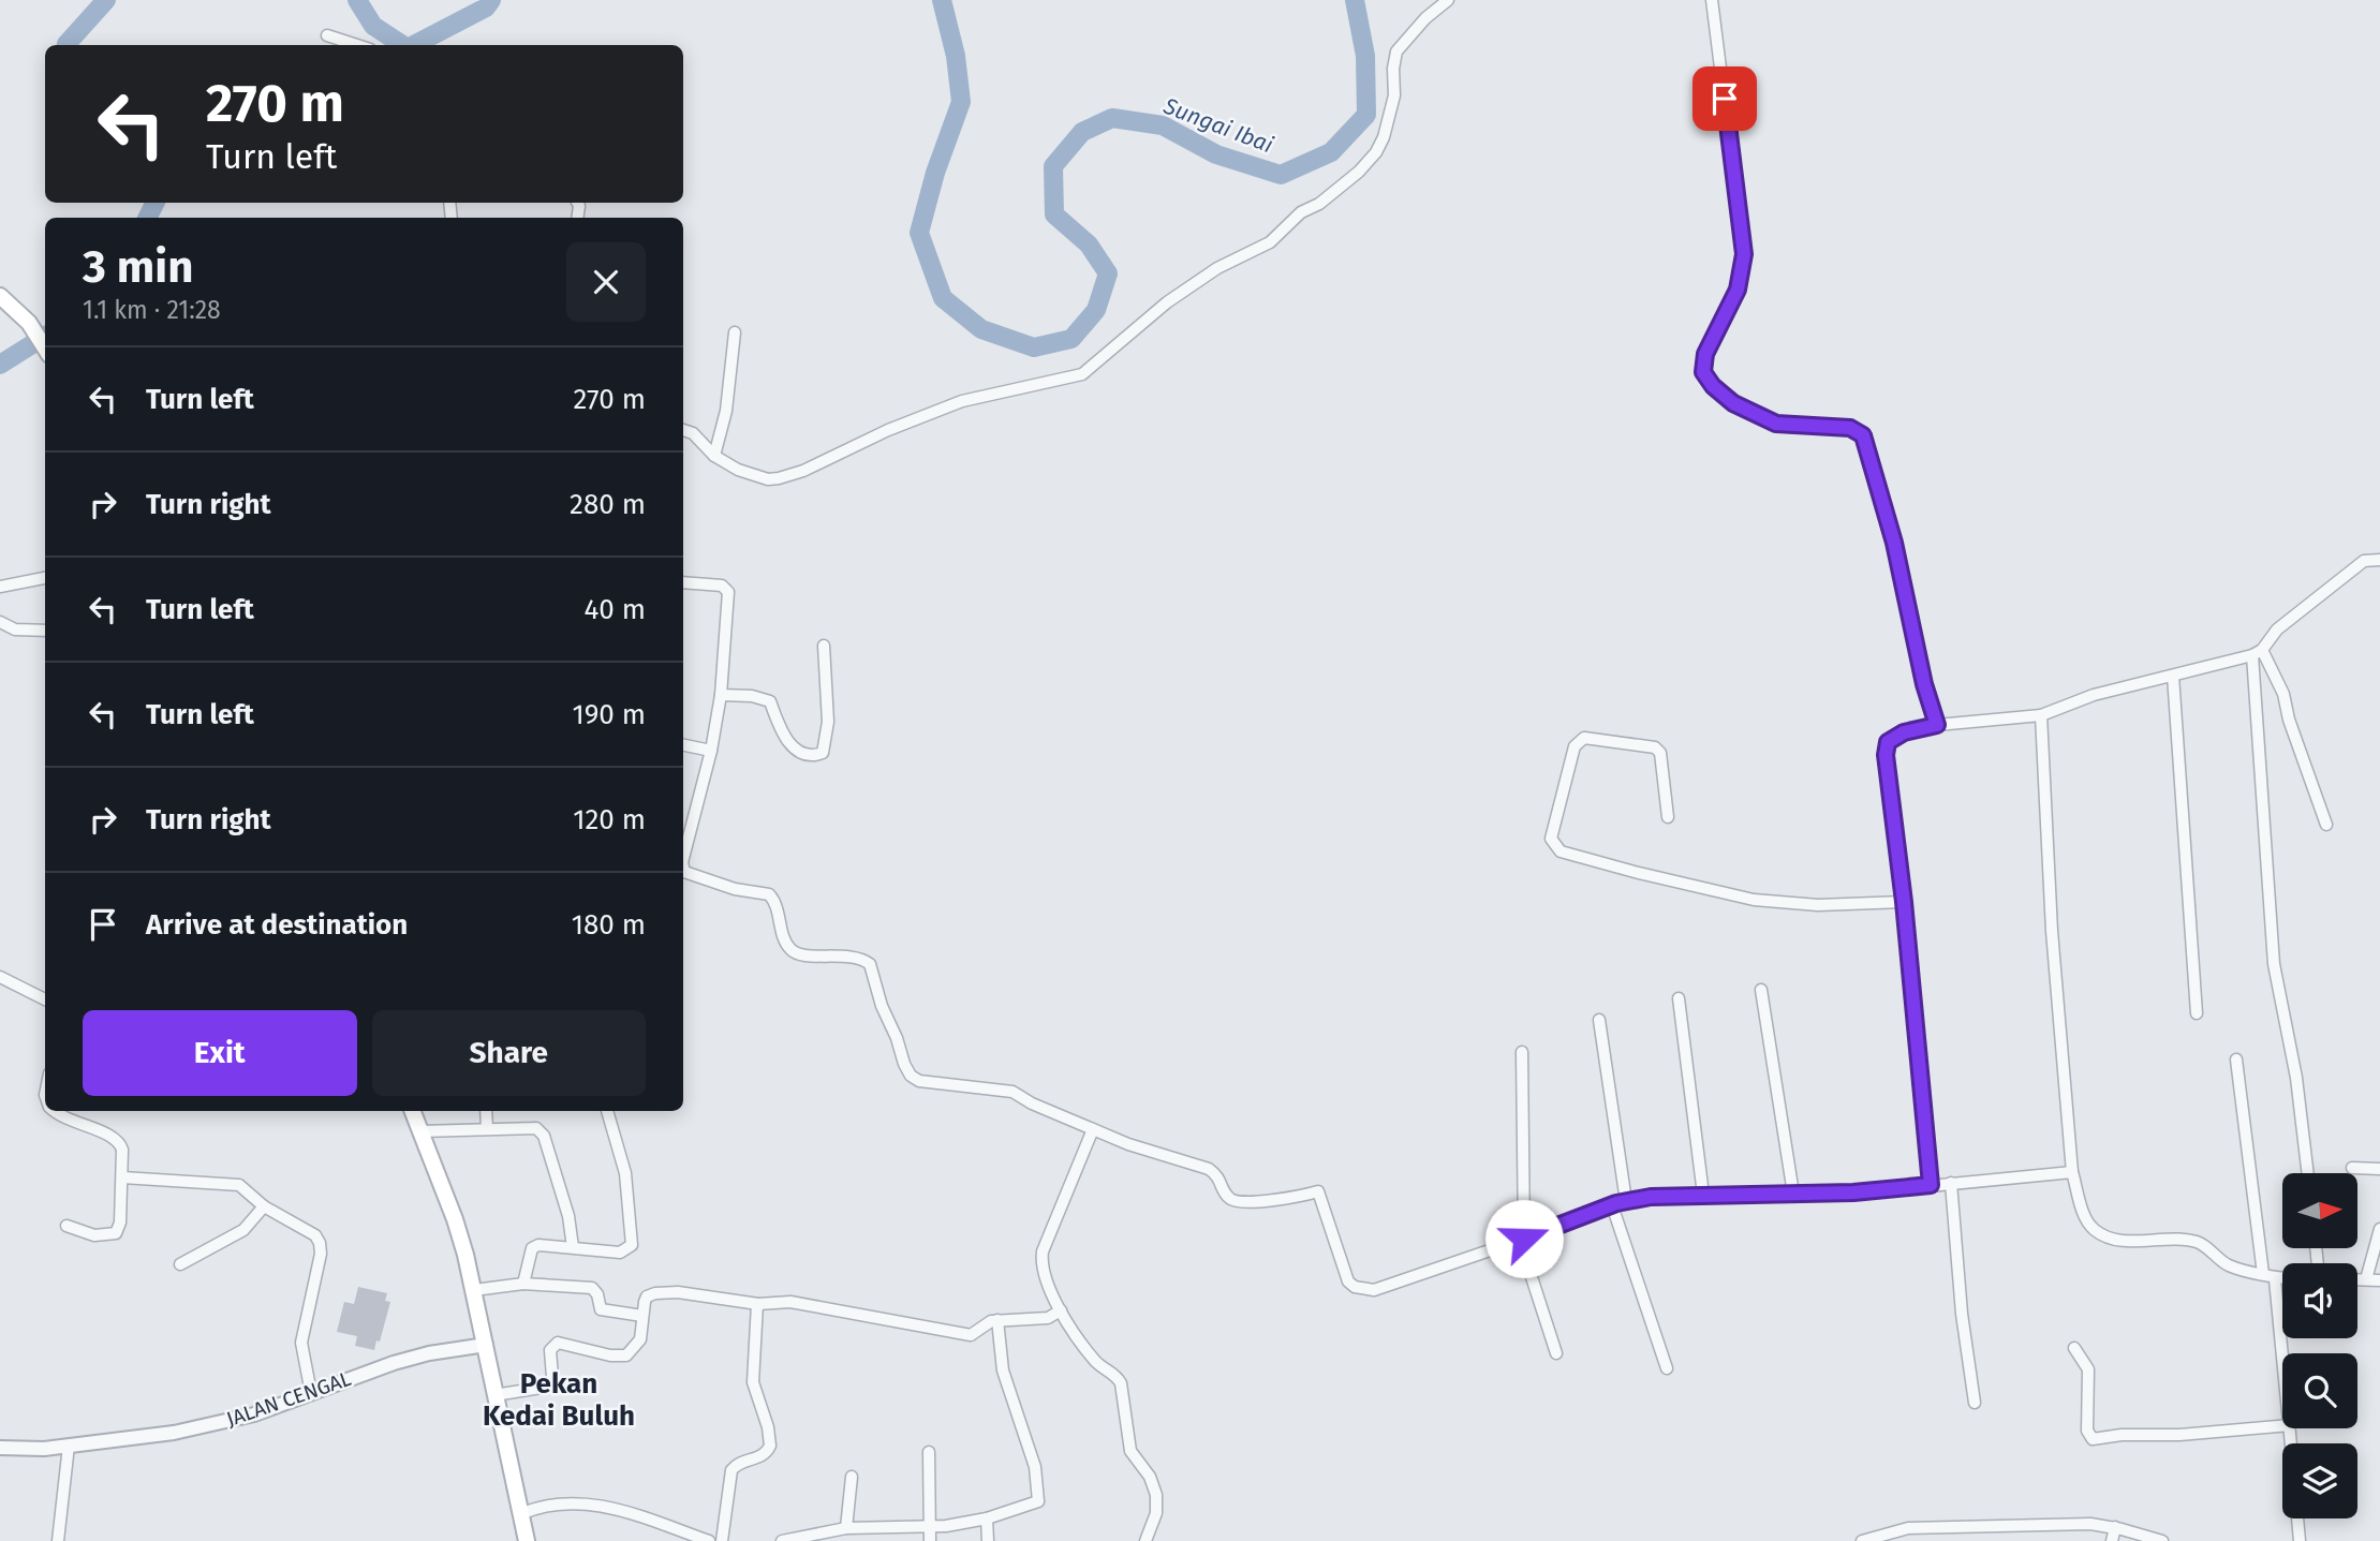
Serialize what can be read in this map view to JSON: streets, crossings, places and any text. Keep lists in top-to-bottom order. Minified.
{"streets":{"street":["JALAN CENGAL"]},"districts":["Pekan Kedai Buluh"],"water":["Sungai Ibai"],"north":"right","page":{"turn":["270 m","Turn left"],"heading":["3 min","1.1 km · 21:28"],"list":[{"name":"Turn left","value":"270 m"},{"name":"Turn right","value":"280 m"},{"name":"Turn left","value":"40 m"},{"name":"Turn left","value":"190 m"},{"name":"Turn right","value":"120 m"},{"name":"Arrive at destination","value":"180 m"}],"buttons":["Exit","Share"]}}
